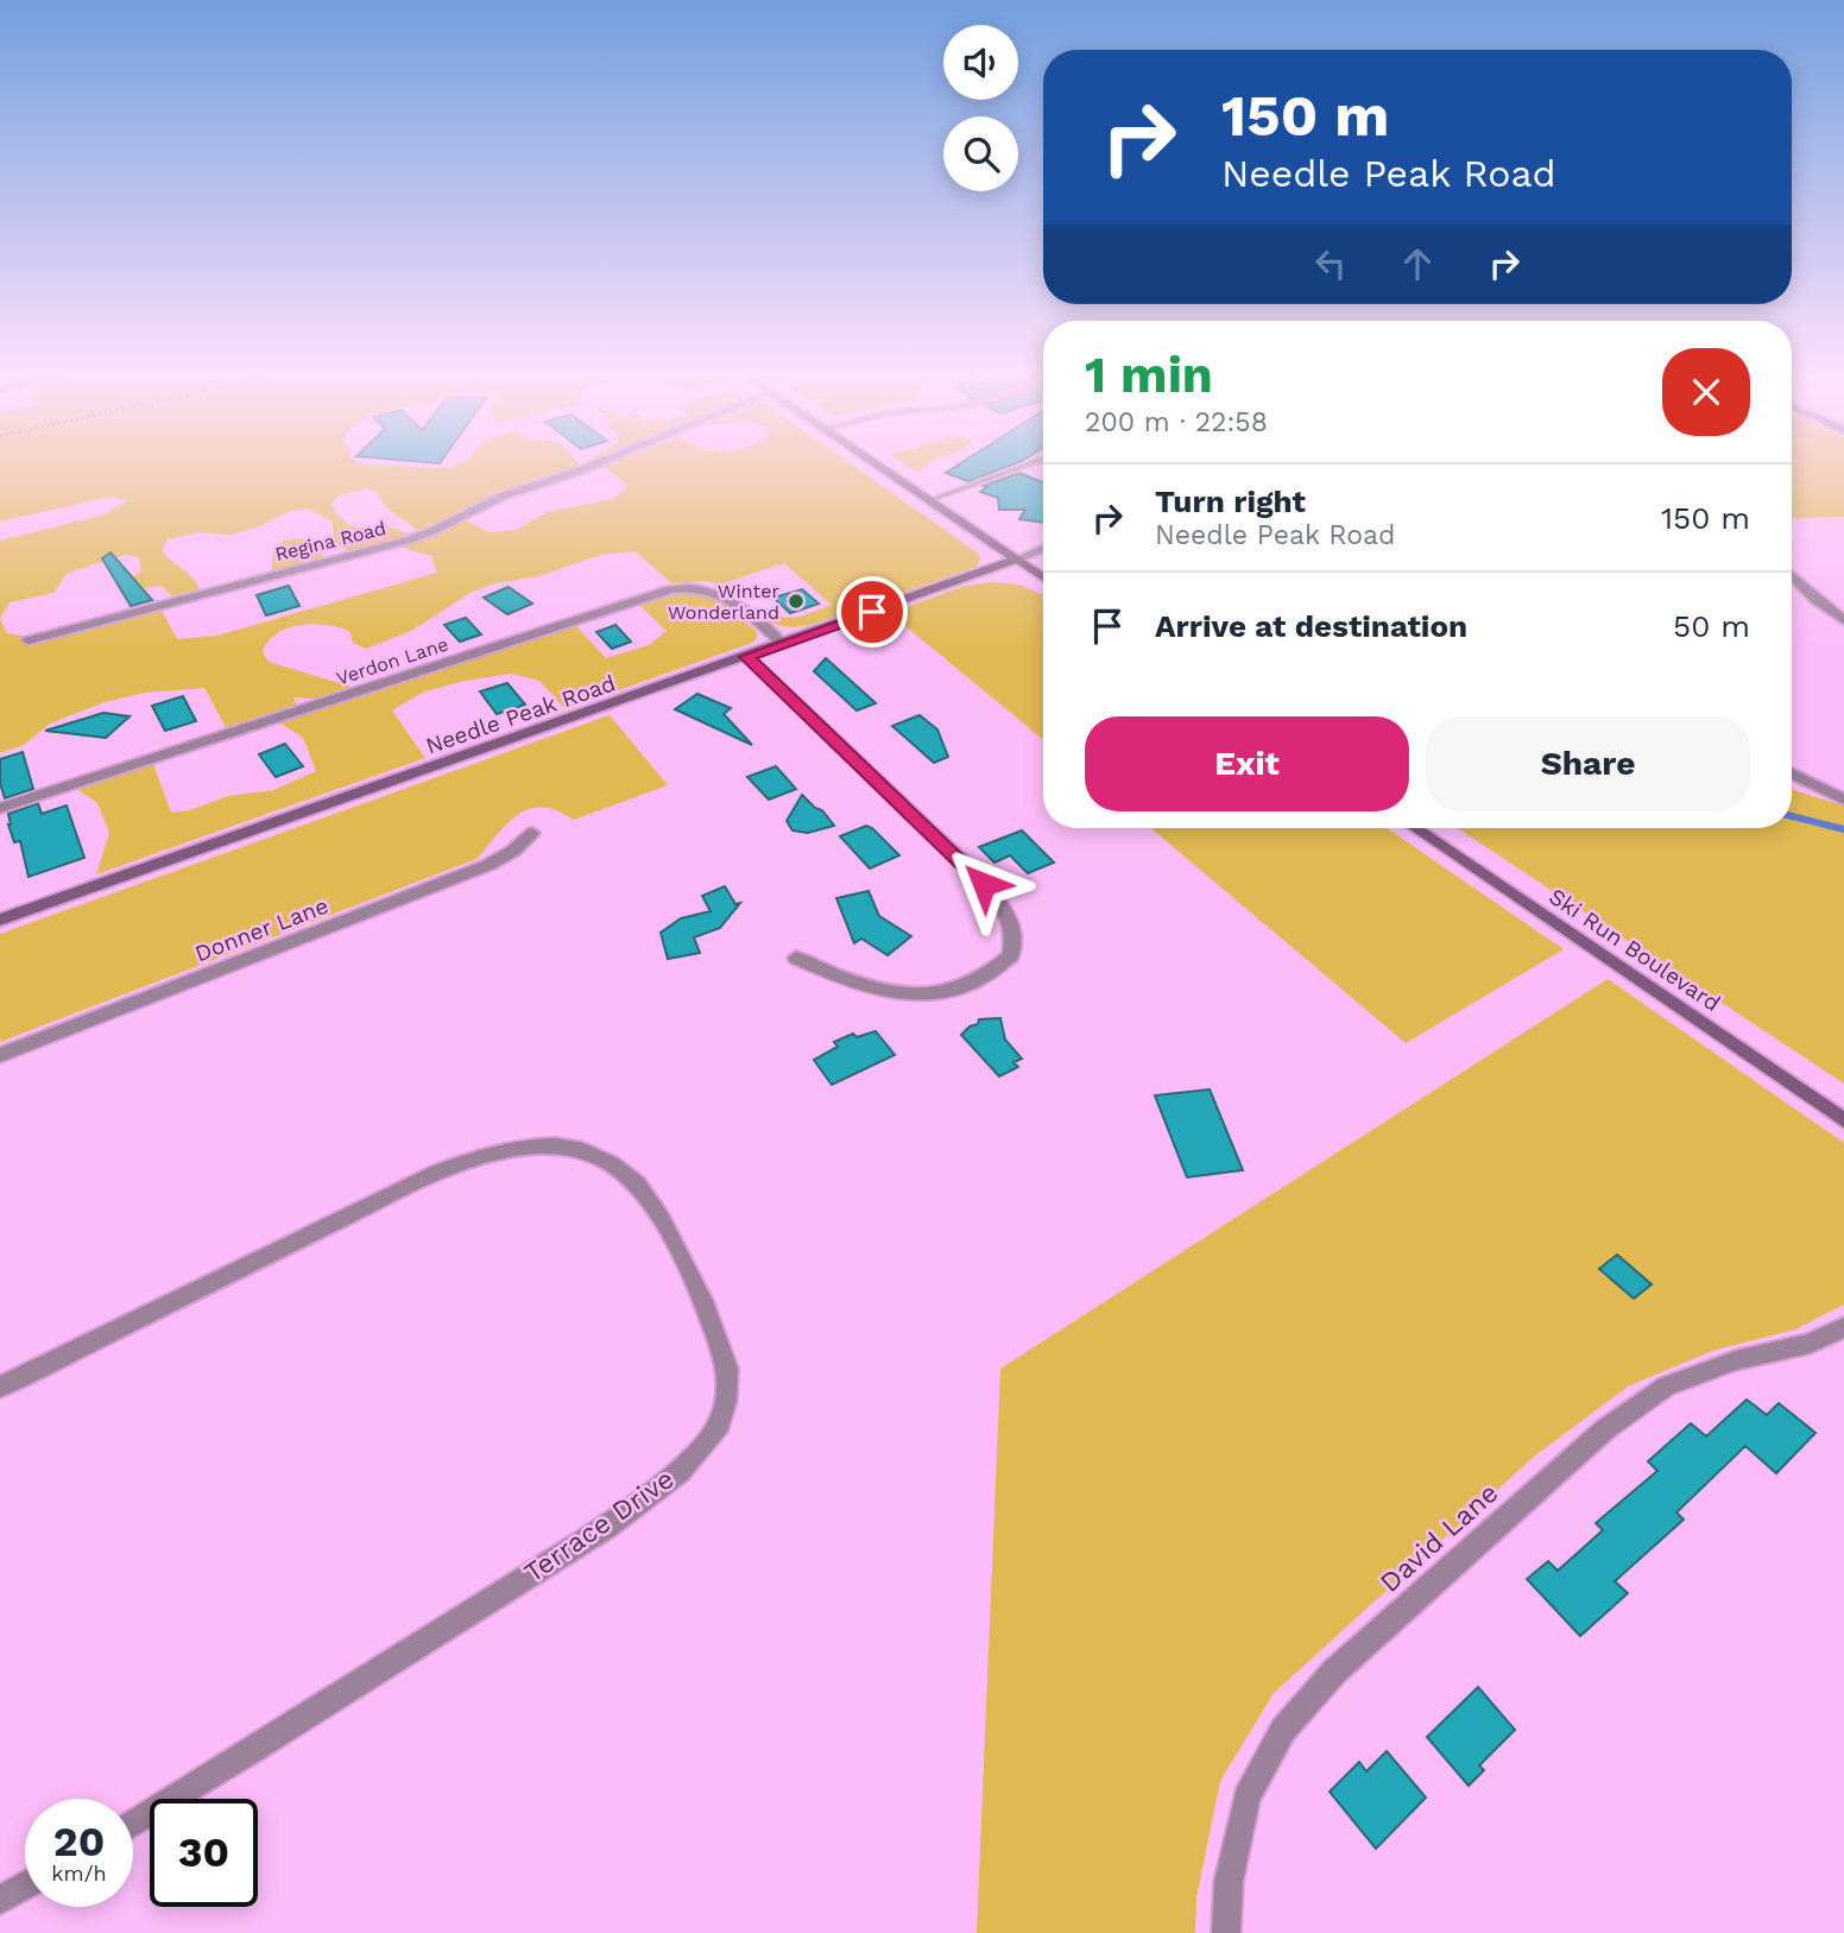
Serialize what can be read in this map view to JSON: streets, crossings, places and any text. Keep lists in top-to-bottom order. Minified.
{"streets":{"street":["Regina Road","Verdon Lane","Needle Peak Road","Donner Lane","Ski Run Boulevard","Terrace Drive","David Lane"]},"crossings":[["Verdon Lane","Needle Peak Road"]],"places":["Winter Wonderland"],"page":{"turn":["150 m","Needle Peak Road"],"heading":["1 min","200 m · 22:58"],"list":[{"name":"Turn right","note":"Needle Peak Road","value":"150 m"},{"name":"Arrive at destination","value":"50 m"}],"buttons":["Exit","Share"],"speed":"20 km/h","limit":"30"}}
